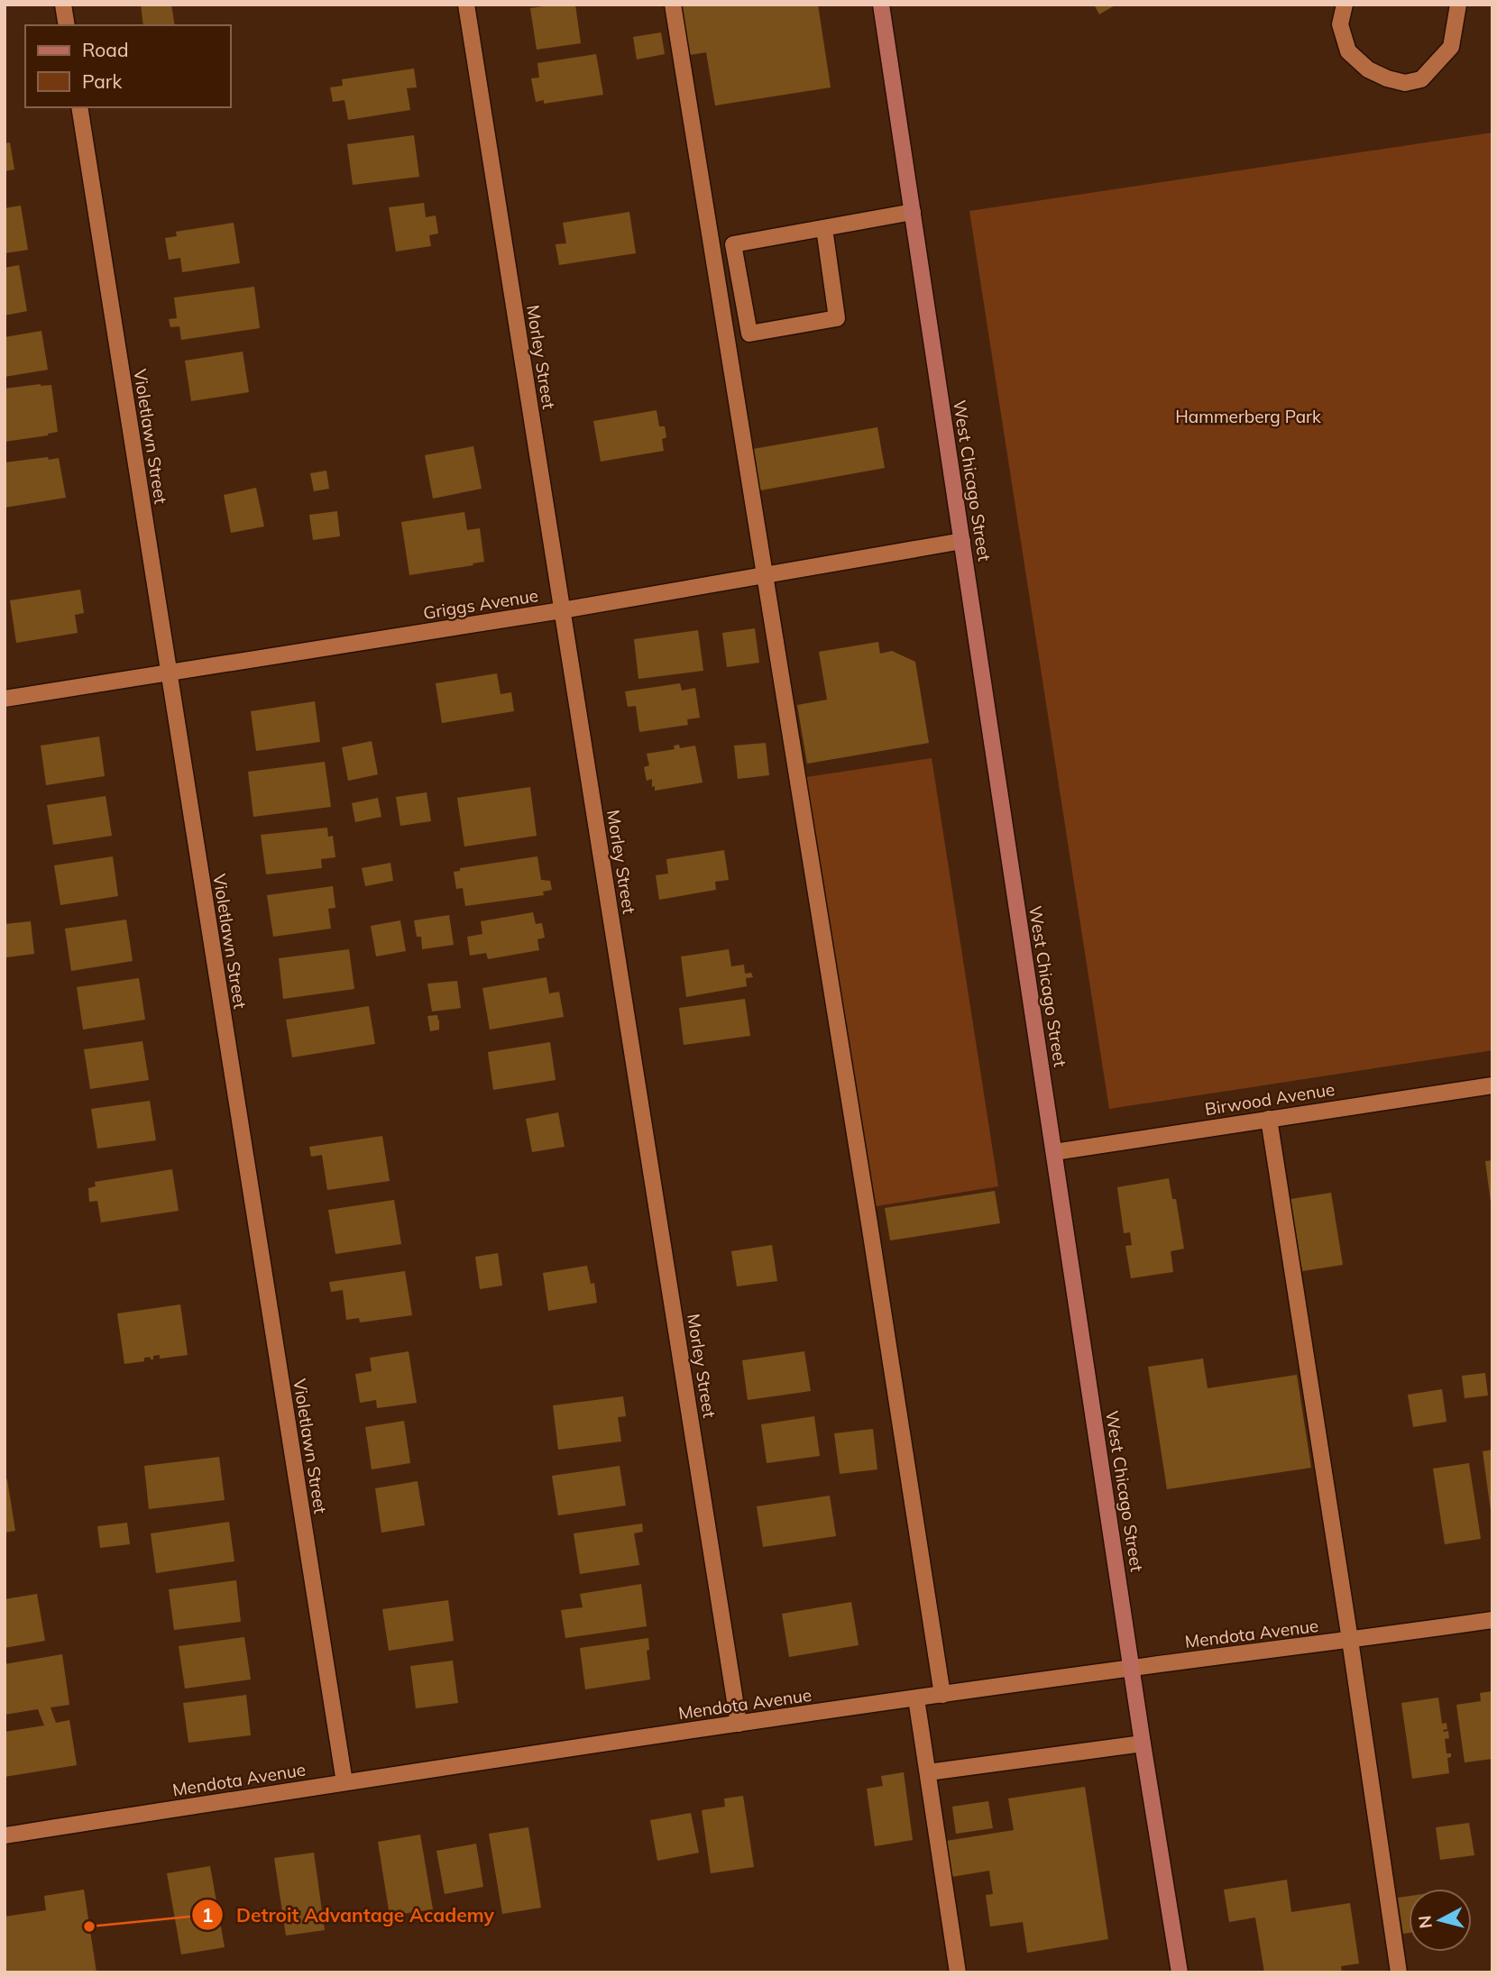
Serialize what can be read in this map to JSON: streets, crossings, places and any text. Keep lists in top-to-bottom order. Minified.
{"streets":{"street":["Morley Street","Violetlawn Street","West Chicago Street","Griggs Avenue","Birwood Avenue","Mendota Avenue"]},"crossings":[["Morley Street","Griggs Avenue"],["Morley Street","Mendota Avenue"],["Violetlawn Street","Griggs Avenue"],["Violetlawn Street","Mendota Avenue"],["West Chicago Street","Griggs Avenue"],["West Chicago Street","Birwood Avenue"],["West Chicago Street","Mendota Avenue"]],"parks":["Hammerberg Park"],"places":["Detroit Advantage Academy"],"legend":["Road","Park"],"north":"left"}
